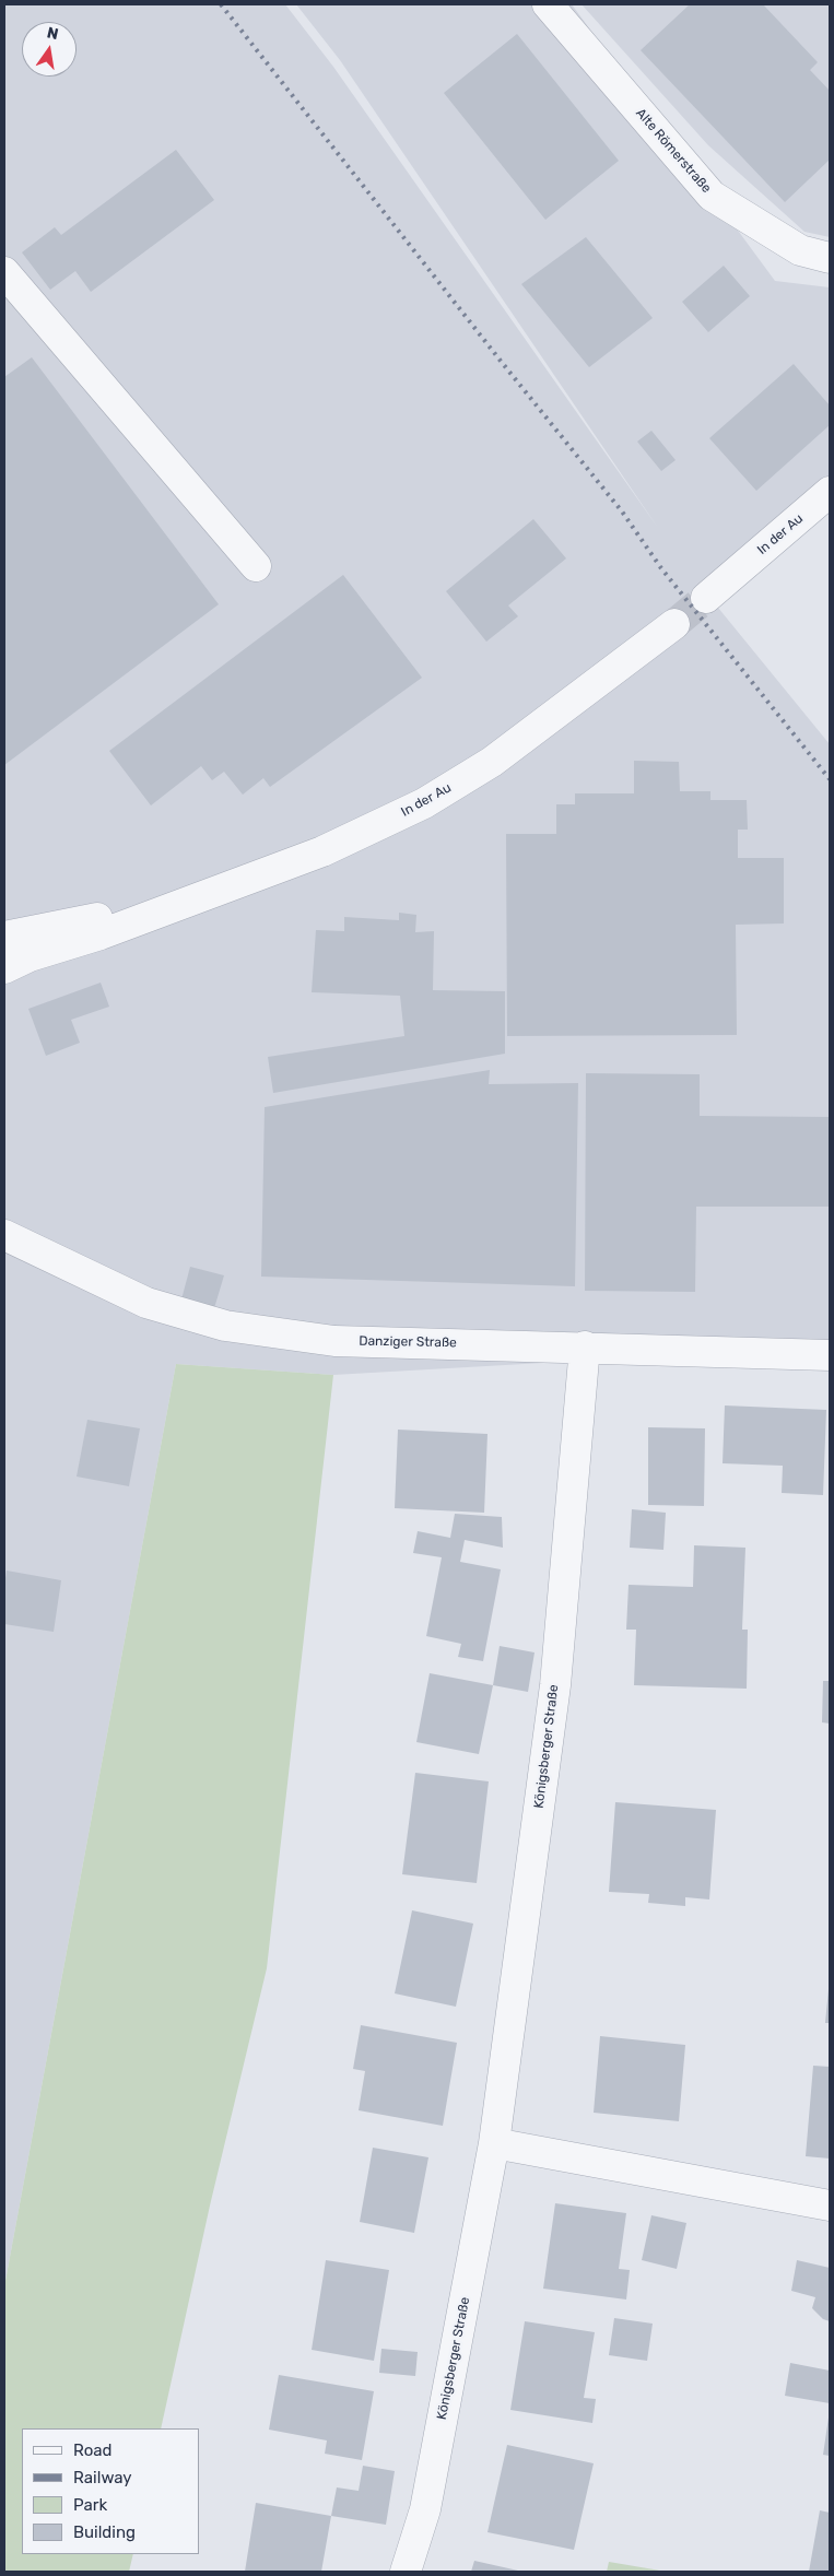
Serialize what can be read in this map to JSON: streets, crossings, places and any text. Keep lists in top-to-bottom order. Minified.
{"streets":{"street":["Alte Römerstraße","In der Au","Danziger Straße","Königsberger Straße"]},"crossings":[["Danziger Straße","Königsberger Straße"]],"legend":["Road","Railway","Park","Building"],"north":"top"}
